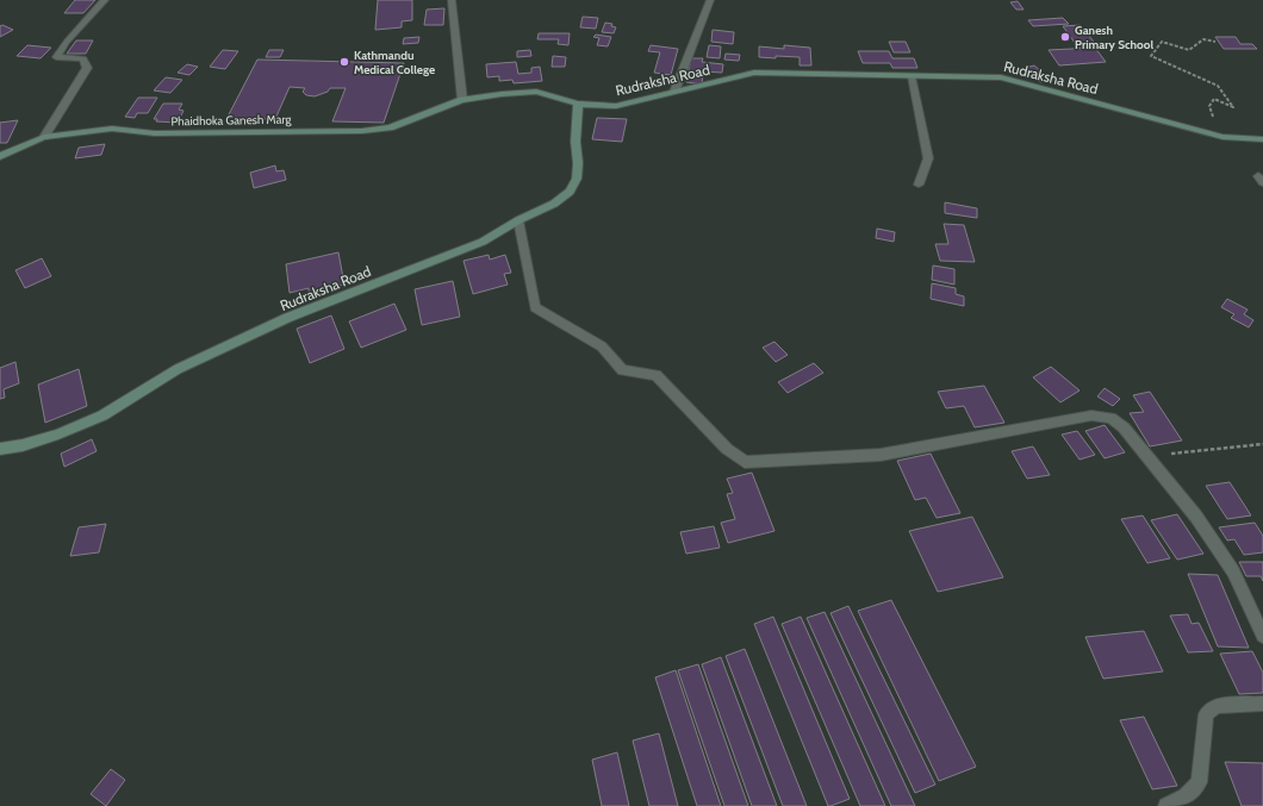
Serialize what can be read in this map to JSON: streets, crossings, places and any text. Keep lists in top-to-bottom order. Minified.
{"streets":{"street":["Rudraksha Road","Phaidhoka Ganesh Marg"]},"crossings":[["Rudraksha Road","Phaidhoka Ganesh Marg"]],"places":["Ganesh Primary School","Kathmandu Medical College"]}
